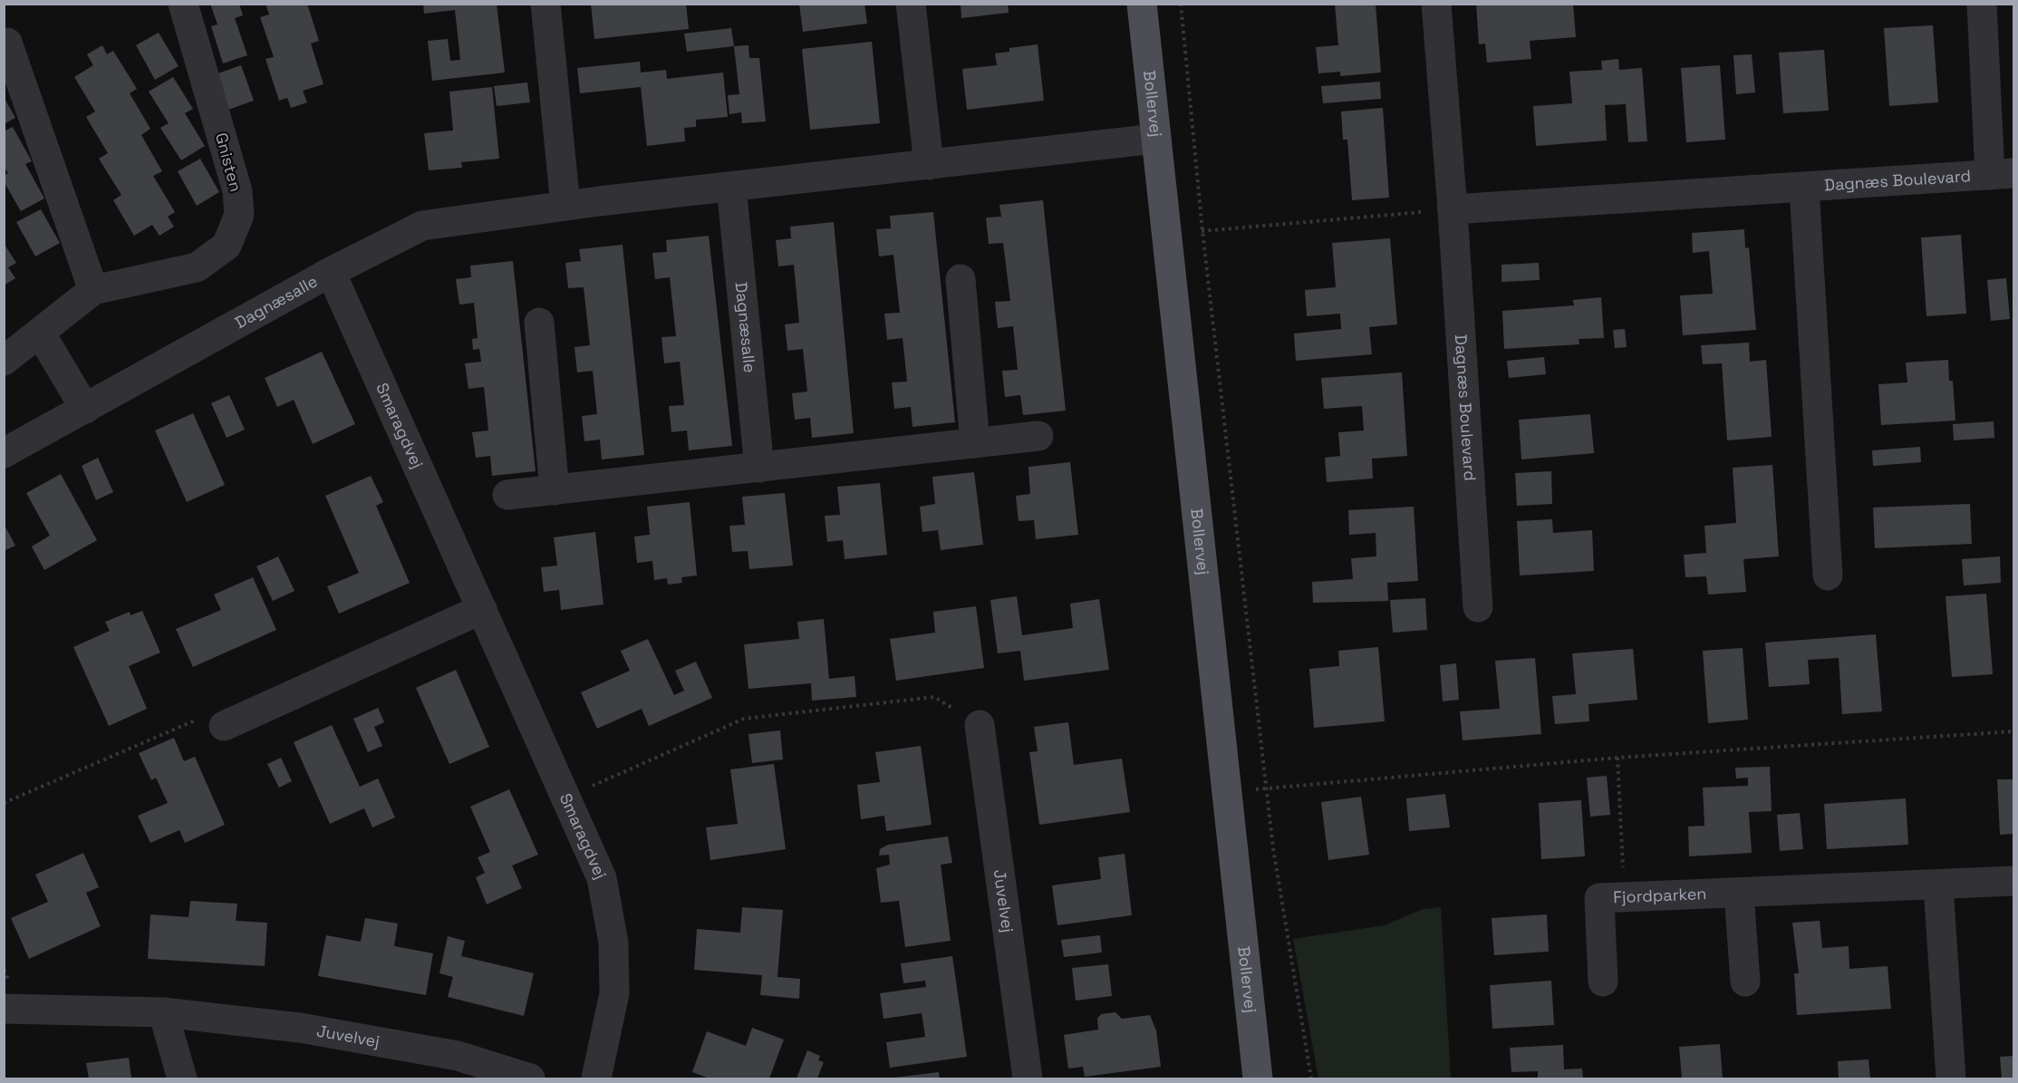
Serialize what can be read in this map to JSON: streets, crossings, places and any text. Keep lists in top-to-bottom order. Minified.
{"streets":{"main road":["Bollervej"],"street":["Gnisten","Dagnæs Boulevard","Dagnæsalle","Smaragdvej","Fjordparken","Juvelvej"]},"crossings":[["Bollervej","Dagnæsalle"],["Dagnæsalle","Smaragdvej"]]}
